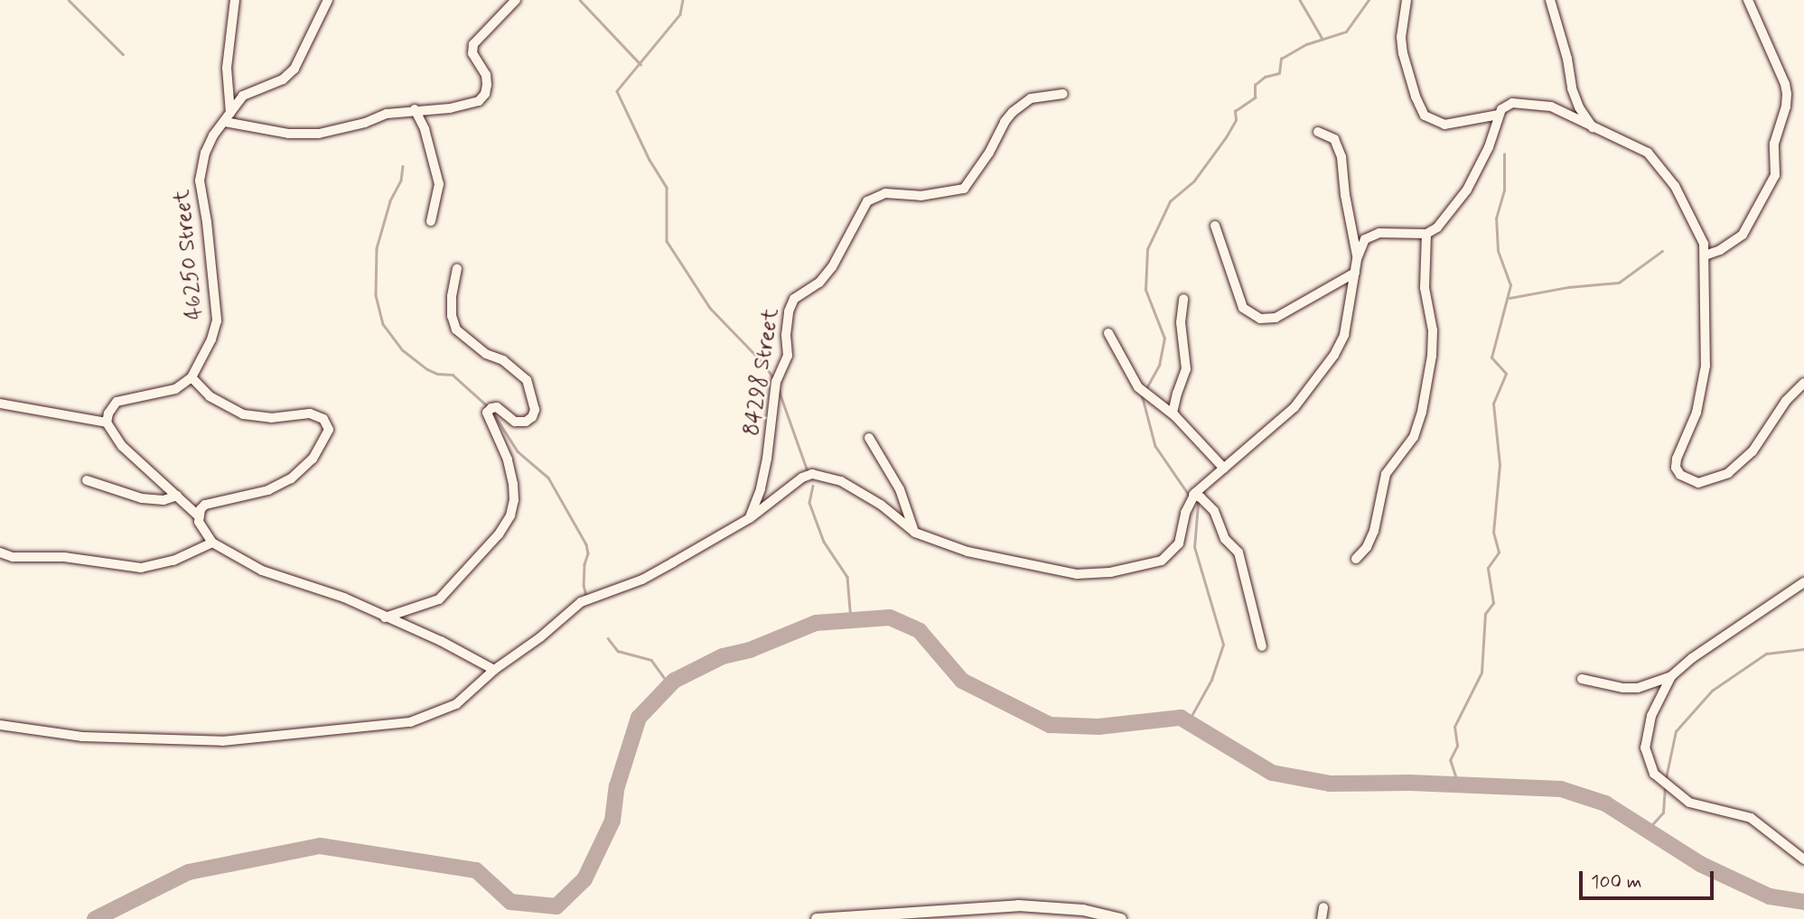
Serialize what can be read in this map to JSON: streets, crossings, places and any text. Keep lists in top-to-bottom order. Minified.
{"streets":{"street":["46250 Street","84298 Street"]},"scale_bar":"100 m"}
